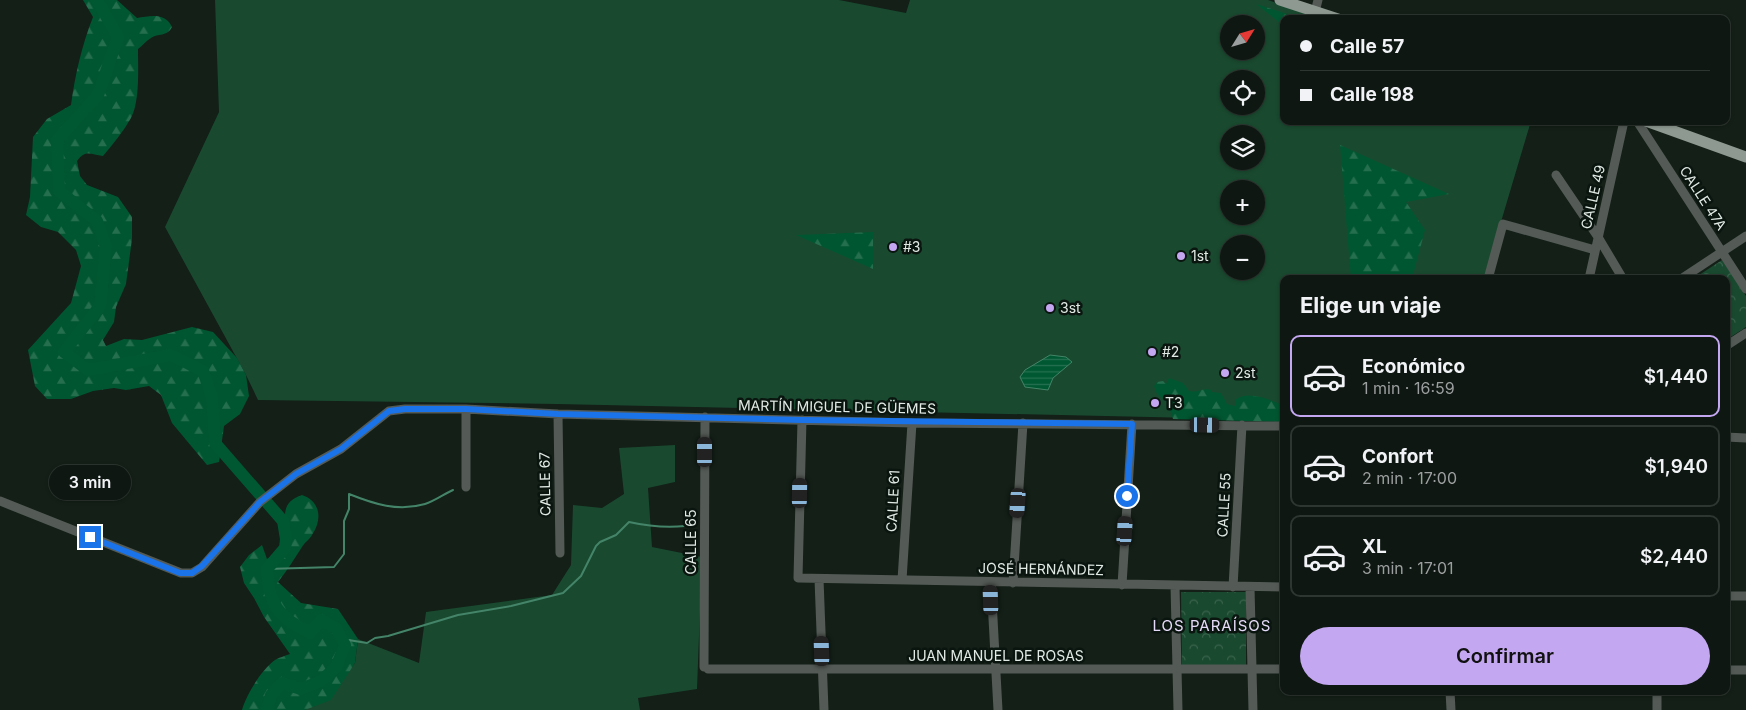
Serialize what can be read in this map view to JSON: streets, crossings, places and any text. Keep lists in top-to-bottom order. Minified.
{"streets":{"street":["CALLE 49","CALLE 47A","MARTÍN MIGUEL DE GÜEMES","CALLE 67","CALLE 61","CALLE 55","CALLE 65","JOSÉ HERNÁNDEZ","JUAN MANUEL DE ROSAS"]},"crossings":[["MARTÍN MIGUEL DE GÜEMES","CALLE 67"],["MARTÍN MIGUEL DE GÜEMES","CALLE 61"],["MARTÍN MIGUEL DE GÜEMES","CALLE 55"],["MARTÍN MIGUEL DE GÜEMES","CALLE 65"],["MARTÍN MIGUEL DE GÜEMES","JOSÉ HERNÁNDEZ"],["CALLE 61","JOSÉ HERNÁNDEZ"],["CALLE 55","JOSÉ HERNÁNDEZ"],["CALLE 65","JUAN MANUEL DE ROSAS"]],"districts":["LOS PARAÍSOS"],"places":["#3","1st","3st","#2","2st","T3"],"north":"top right","page":{"map_buttons":["+","−"],"banner":["Calle 57","Calle 198"],"heading":"Elige un viaje","list":[{"name":"Económico","note":"1 min · 16:59","value":"$1,440"},{"name":"Confort","note":"2 min · 17:00","value":"$1,940"},{"name":"XL","note":"3 min · 17:01","value":"$2,440"}],"bubble":"3 min","buttons":"Confirmar"}}
